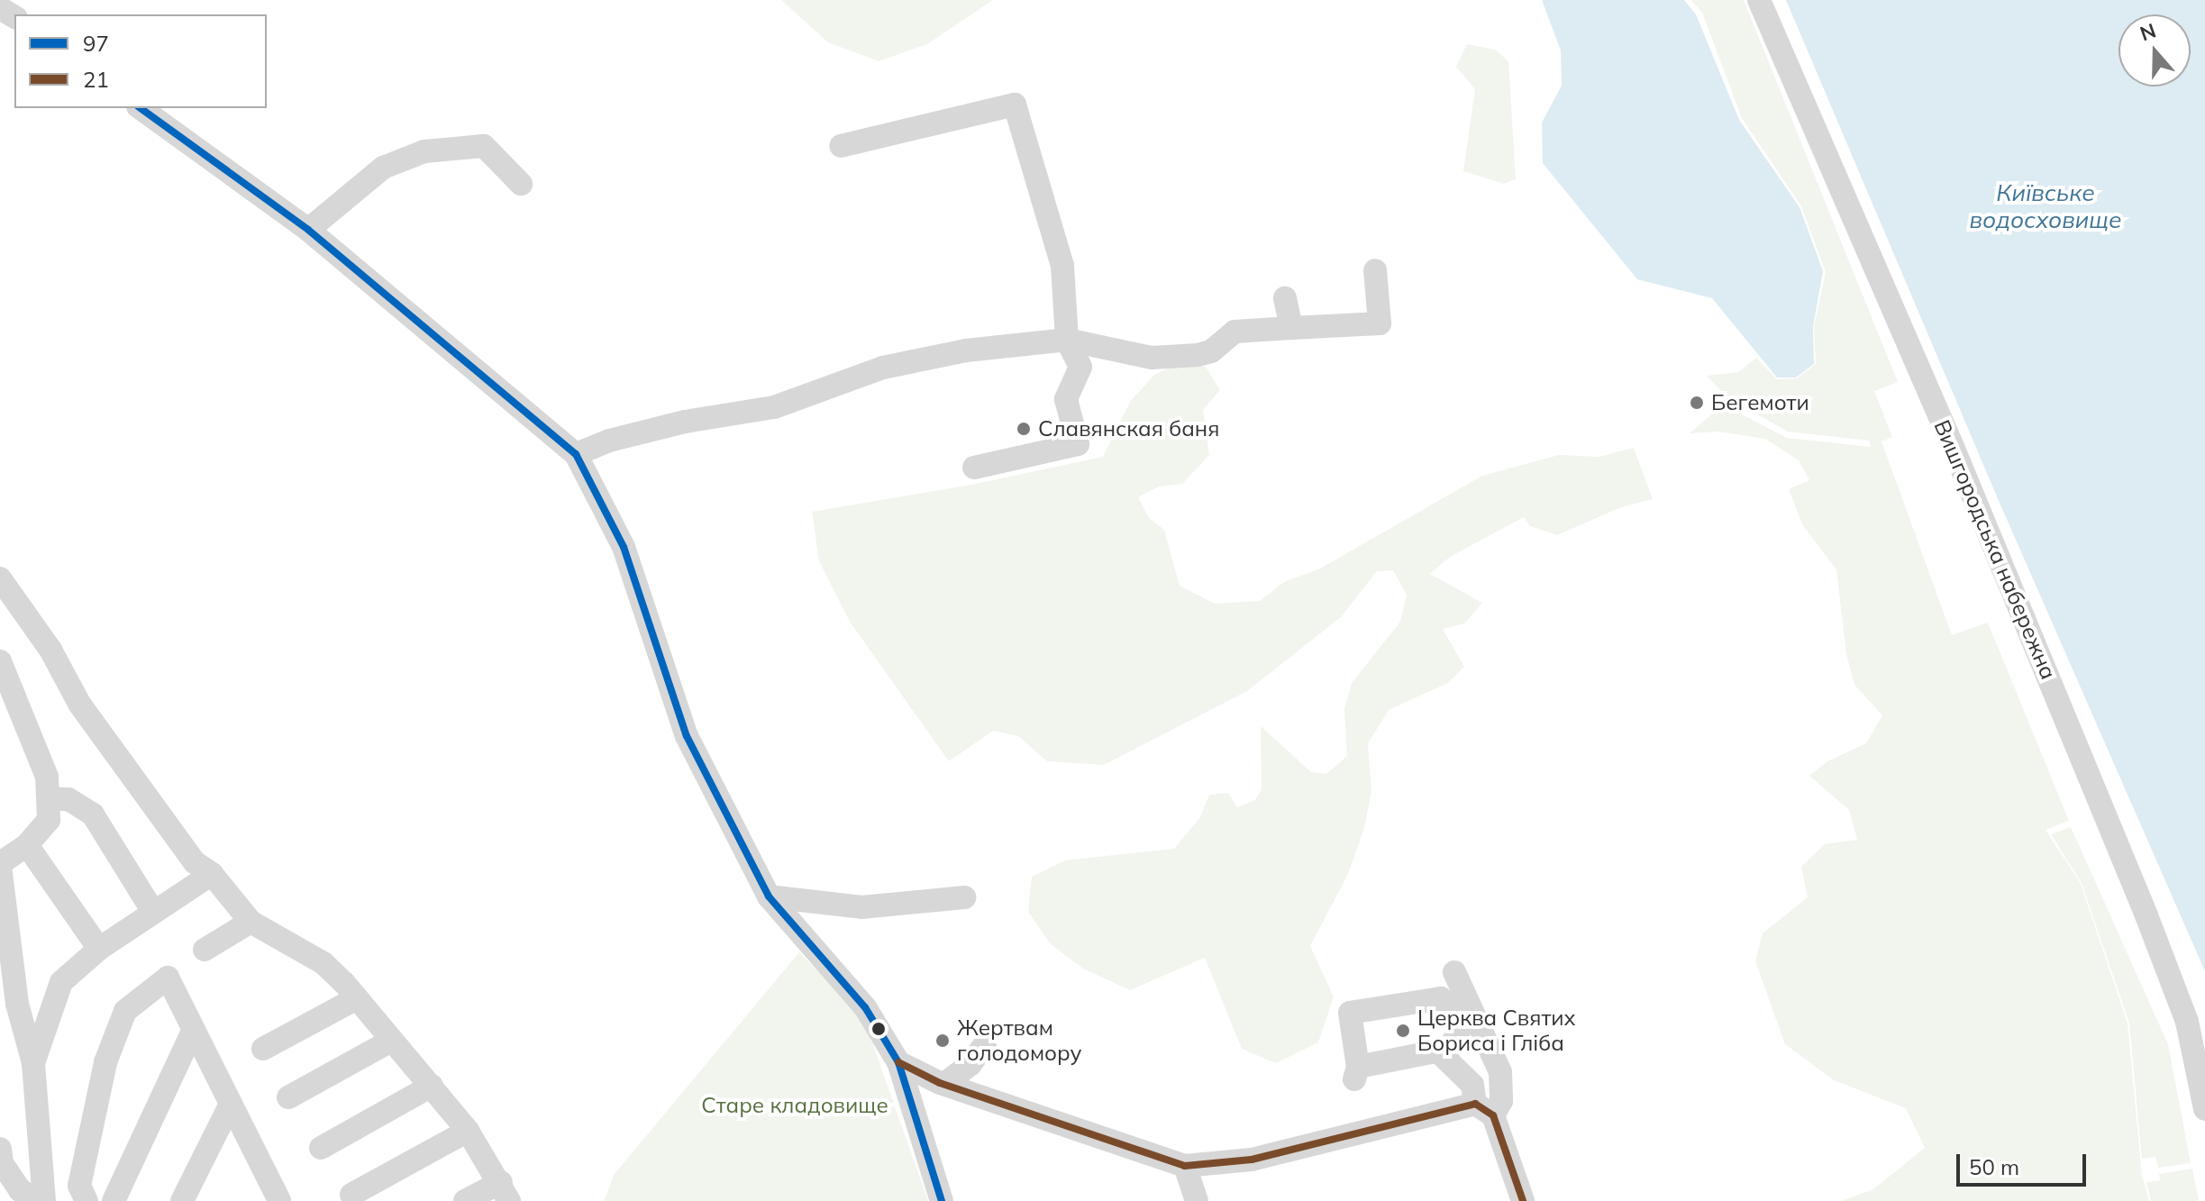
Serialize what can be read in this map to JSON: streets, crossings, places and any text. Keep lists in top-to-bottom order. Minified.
{"streets":{"street":["Вишгородська набережна"]},"water":["Київське водосховище"],"parks":["Старе кладовище"],"places":["Бегемоти","Славянская баня","Церква Святих Бориса і Гліба","Жертвам голодомору"],"lines":["transit line 97","transit line 21"],"legend":["97","21"],"scale_bar":"50 m","north":"top"}
